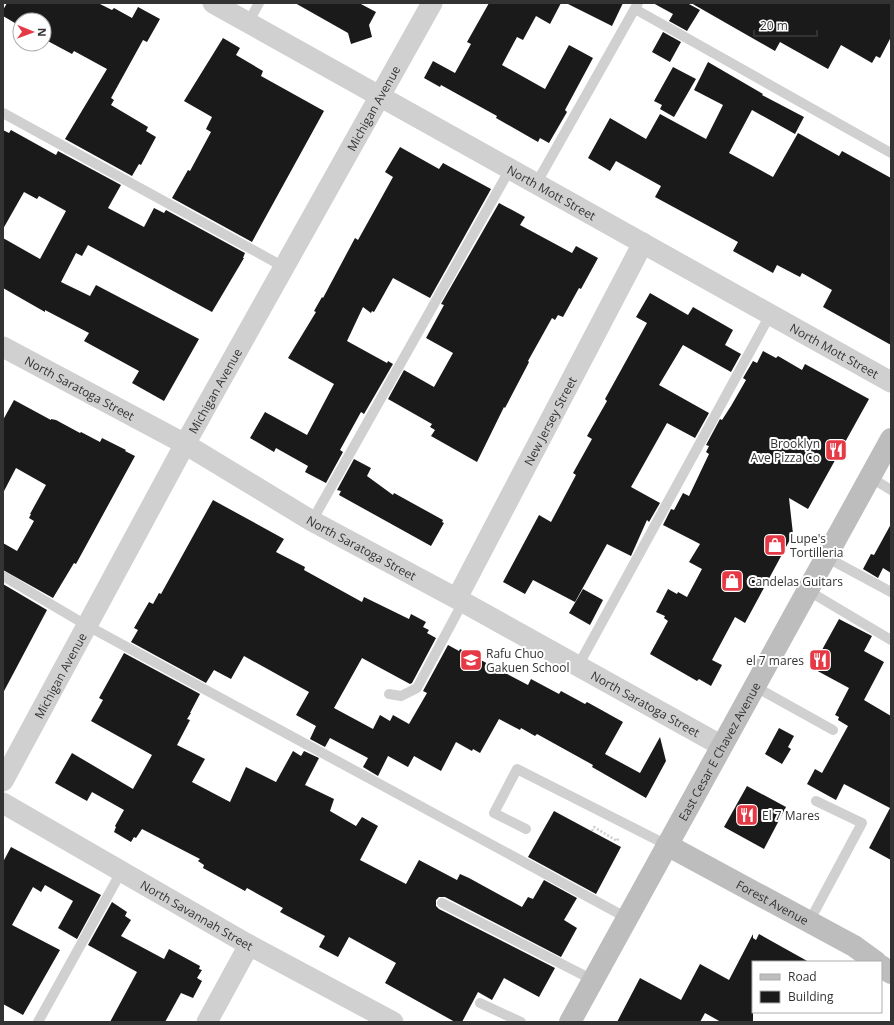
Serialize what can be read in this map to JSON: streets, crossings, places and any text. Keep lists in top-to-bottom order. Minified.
{"streets":{"main road":["East Cesar E Chavez Avenue","Forest Avenue"],"street":["Michigan Avenue","North Mott Street","North Saratoga Street","New Jersey Street","North Savannah Street"]},"crossings":[["Michigan Avenue","North Mott Street"],["Michigan Avenue","North Saratoga Street"],["North Mott Street","New Jersey Street"],["North Saratoga Street","New Jersey Street"],["North Saratoga Street","East Cesar E Chavez Avenue"],["East Cesar E Chavez Avenue","Forest Avenue"]],"places":{"restaurant":["Brooklyn Ave Pizza Co","el 7 mares","El 7 Mares"],"shop":["Lupe's Tortilleria","Candelas Guitars"],"school or university":["Rafu Chuo Gakuen School"]},"legend":["Road","Building"],"scale_bar":"20 m","north":"right"}
